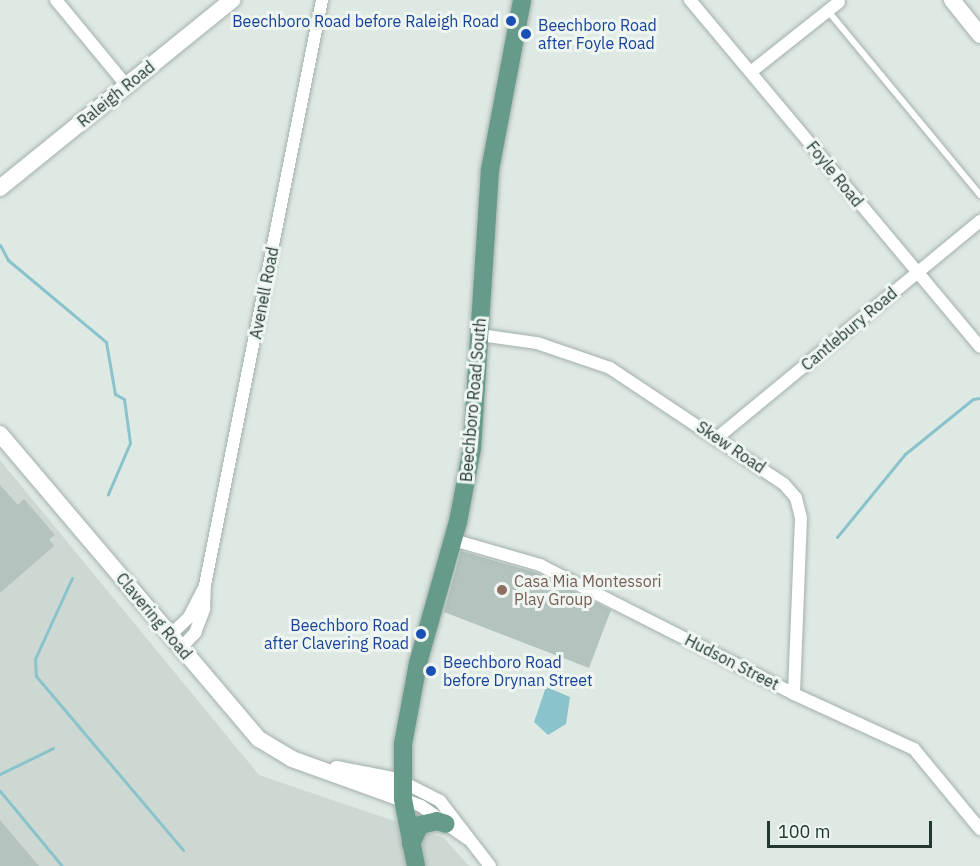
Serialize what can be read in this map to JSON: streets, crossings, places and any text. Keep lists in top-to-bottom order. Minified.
{"streets":{"main road":["Beechboro Road South"],"street":["Raleigh Road","Foyle Road","Avenell Road","Cantlebury Road","Skew Road","Clavering Road","Hudson Street"]},"crossings":[["Foyle Road","Cantlebury Road"],["Avenell Road","Clavering Road"],["Cantlebury Road","Skew Road"],["Beechboro Road South","Skew Road"],["Beechboro Road South","Clavering Road"],["Beechboro Road South","Hudson Street"],["Skew Road","Hudson Street"]],"places":["Beechboro Road before Raleigh Road","Beechboro Road after Foyle Road","Casa Mia Montessori Play Group","Beechboro Road after Clavering Road","Beechboro Road before Drynan Street"],"scale_bar":"100 m"}
